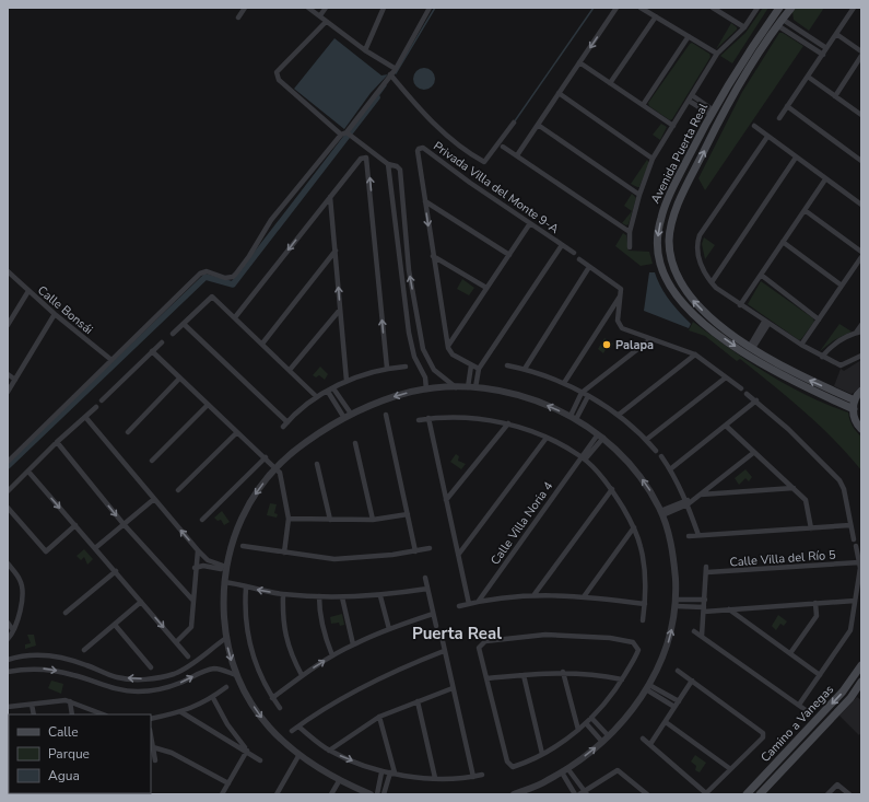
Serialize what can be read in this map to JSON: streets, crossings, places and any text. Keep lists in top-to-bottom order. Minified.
{"streets":{"main road":["Avenida Puerta Real","Camino a Vanegas"],"street":["Privada Villa del Monte 9-A","Calle Bonsái","Calle Villa Noria 4","Calle Villa del Río 5"]},"districts":["Puerta Real"],"places":["Palapa"],"legend":["Calle","Parque","Agua"]}
